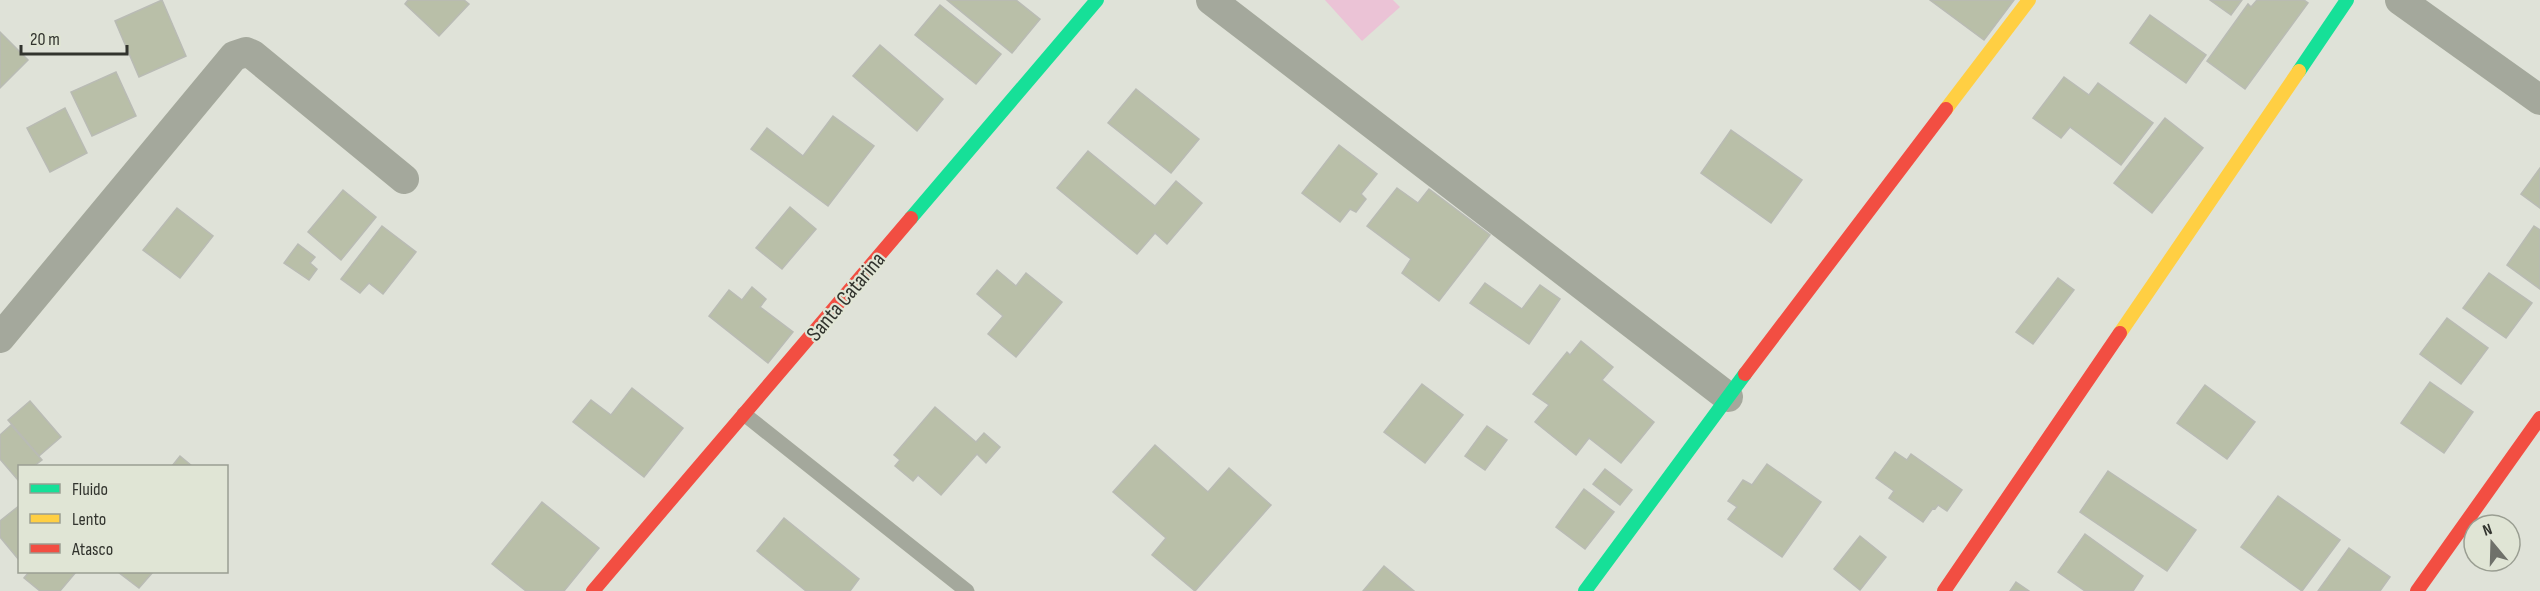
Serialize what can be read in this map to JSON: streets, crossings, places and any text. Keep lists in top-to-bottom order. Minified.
{"streets":{"street":["Santa Catarina"]},"legend":["Fluido","Lento","Atasco"],"scale_bar":"20 m","north":"top"}
